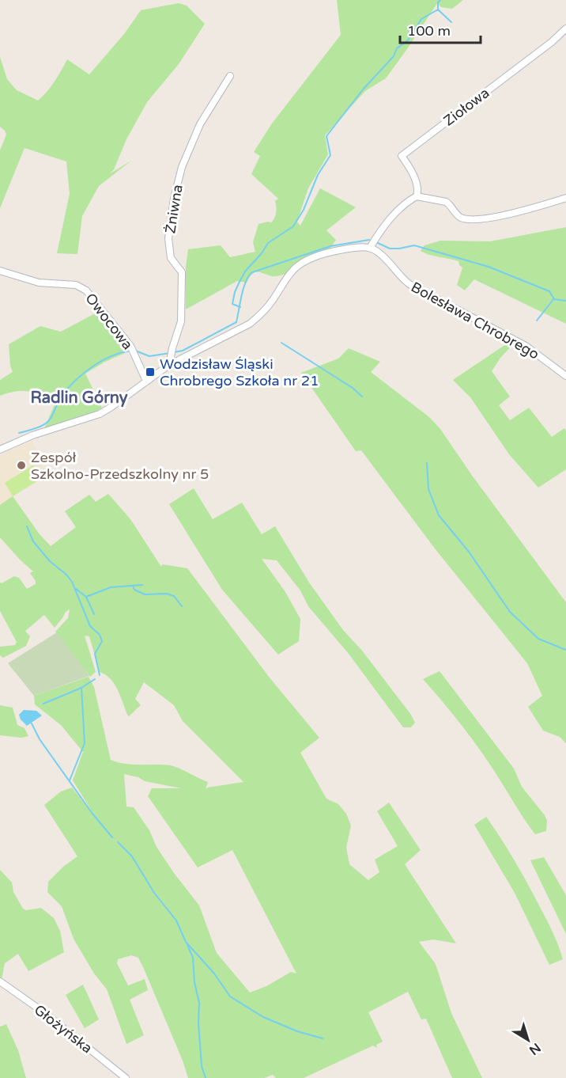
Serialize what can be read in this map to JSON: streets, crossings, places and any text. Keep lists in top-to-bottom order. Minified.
{"streets":{"street":["Ziołowa","Żniwna","Bolesława Chrobrego","Owocowa","Głożyńska"]},"districts":["Radlin Górny"],"places":{"transit":["Wodzisław Śląski Chrobrego Szkoła nr 21"],"other":["Zespół Szkolno-Przedszkolny nr 5"]},"scale_bar":"100 m","north":"bottom right"}
